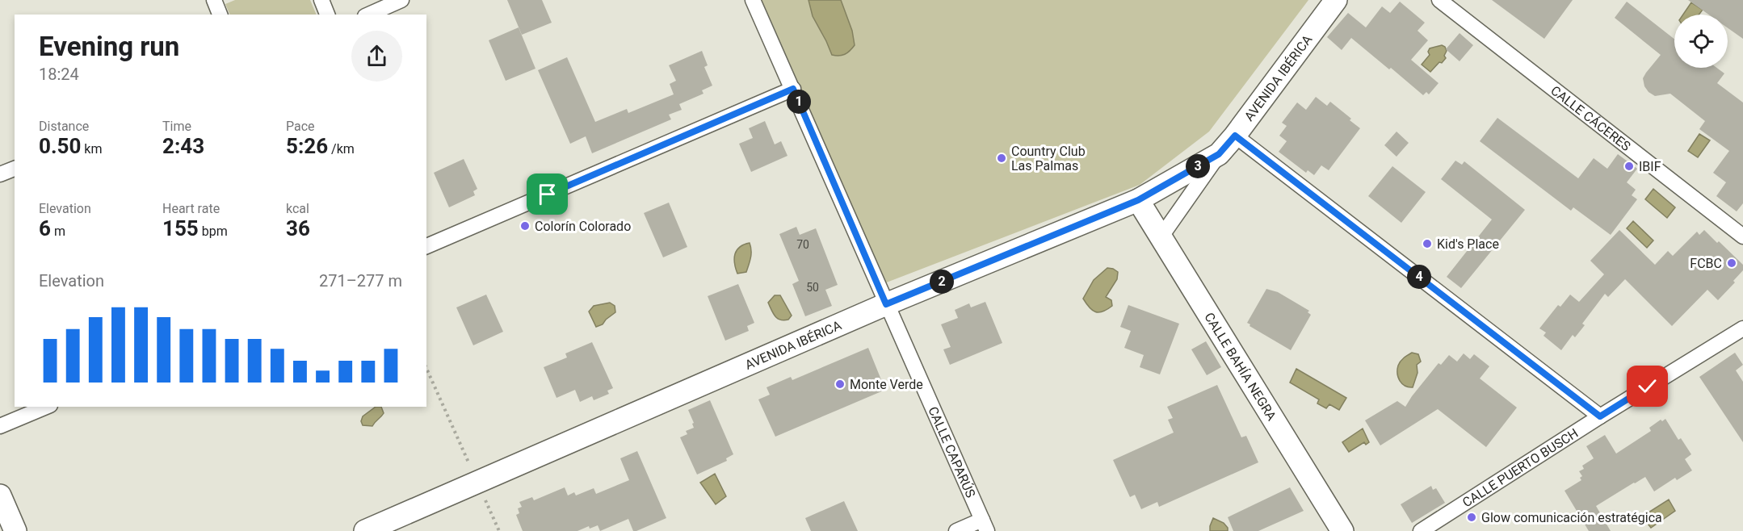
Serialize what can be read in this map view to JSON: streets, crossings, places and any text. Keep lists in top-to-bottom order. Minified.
{"streets":{"street":["AVENIDA IBÉRICA","CALLE CÁCERES","CALLE BAHÍA NEGRA","CALLE CAPARÚS","CALLE PUERTO BUSCH"]},"crossings":[["AVENIDA IBÉRICA","CALLE BAHÍA NEGRA"],["AVENIDA IBÉRICA","CALLE CAPARÚS"]],"places":["Country Club Las Palmas","IBIF","Colorín Colorado","Kid's Place","FCBC","Monte Verde","Glow comunicación estratégica"],"house_numbers":["70","50"],"page":{"heading":["Evening run","18:24"],"pins":["1","3","4","2"],"stats":[["Distance","0.50 km"],["Time","2:43"],["Pace","5:26 /km"],["Elevation","6 m"],["Heart rate","155 bpm"],["kcal","36"]],"chart":["Elevation","271–277 m"]}}
